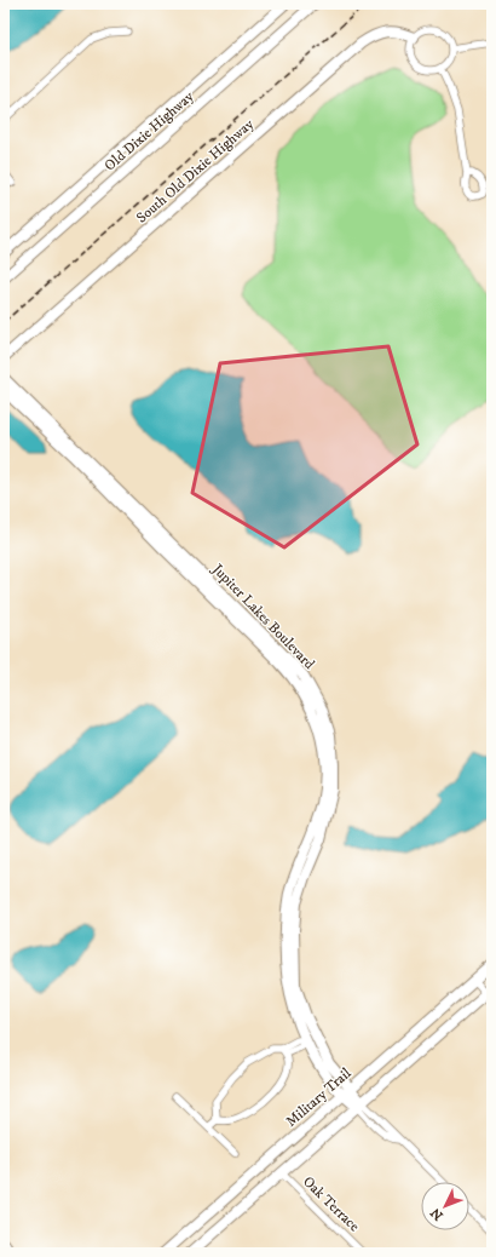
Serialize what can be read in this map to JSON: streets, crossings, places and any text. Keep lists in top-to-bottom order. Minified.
{"streets":{"street":["Old Dixie Highway","South Old Dixie Highway","Jupiter Lakes Boulevard","Military Trail","Oak Terrace"]},"crossings":[["Jupiter Lakes Boulevard","Military Trail"]],"north":"bottom left"}
